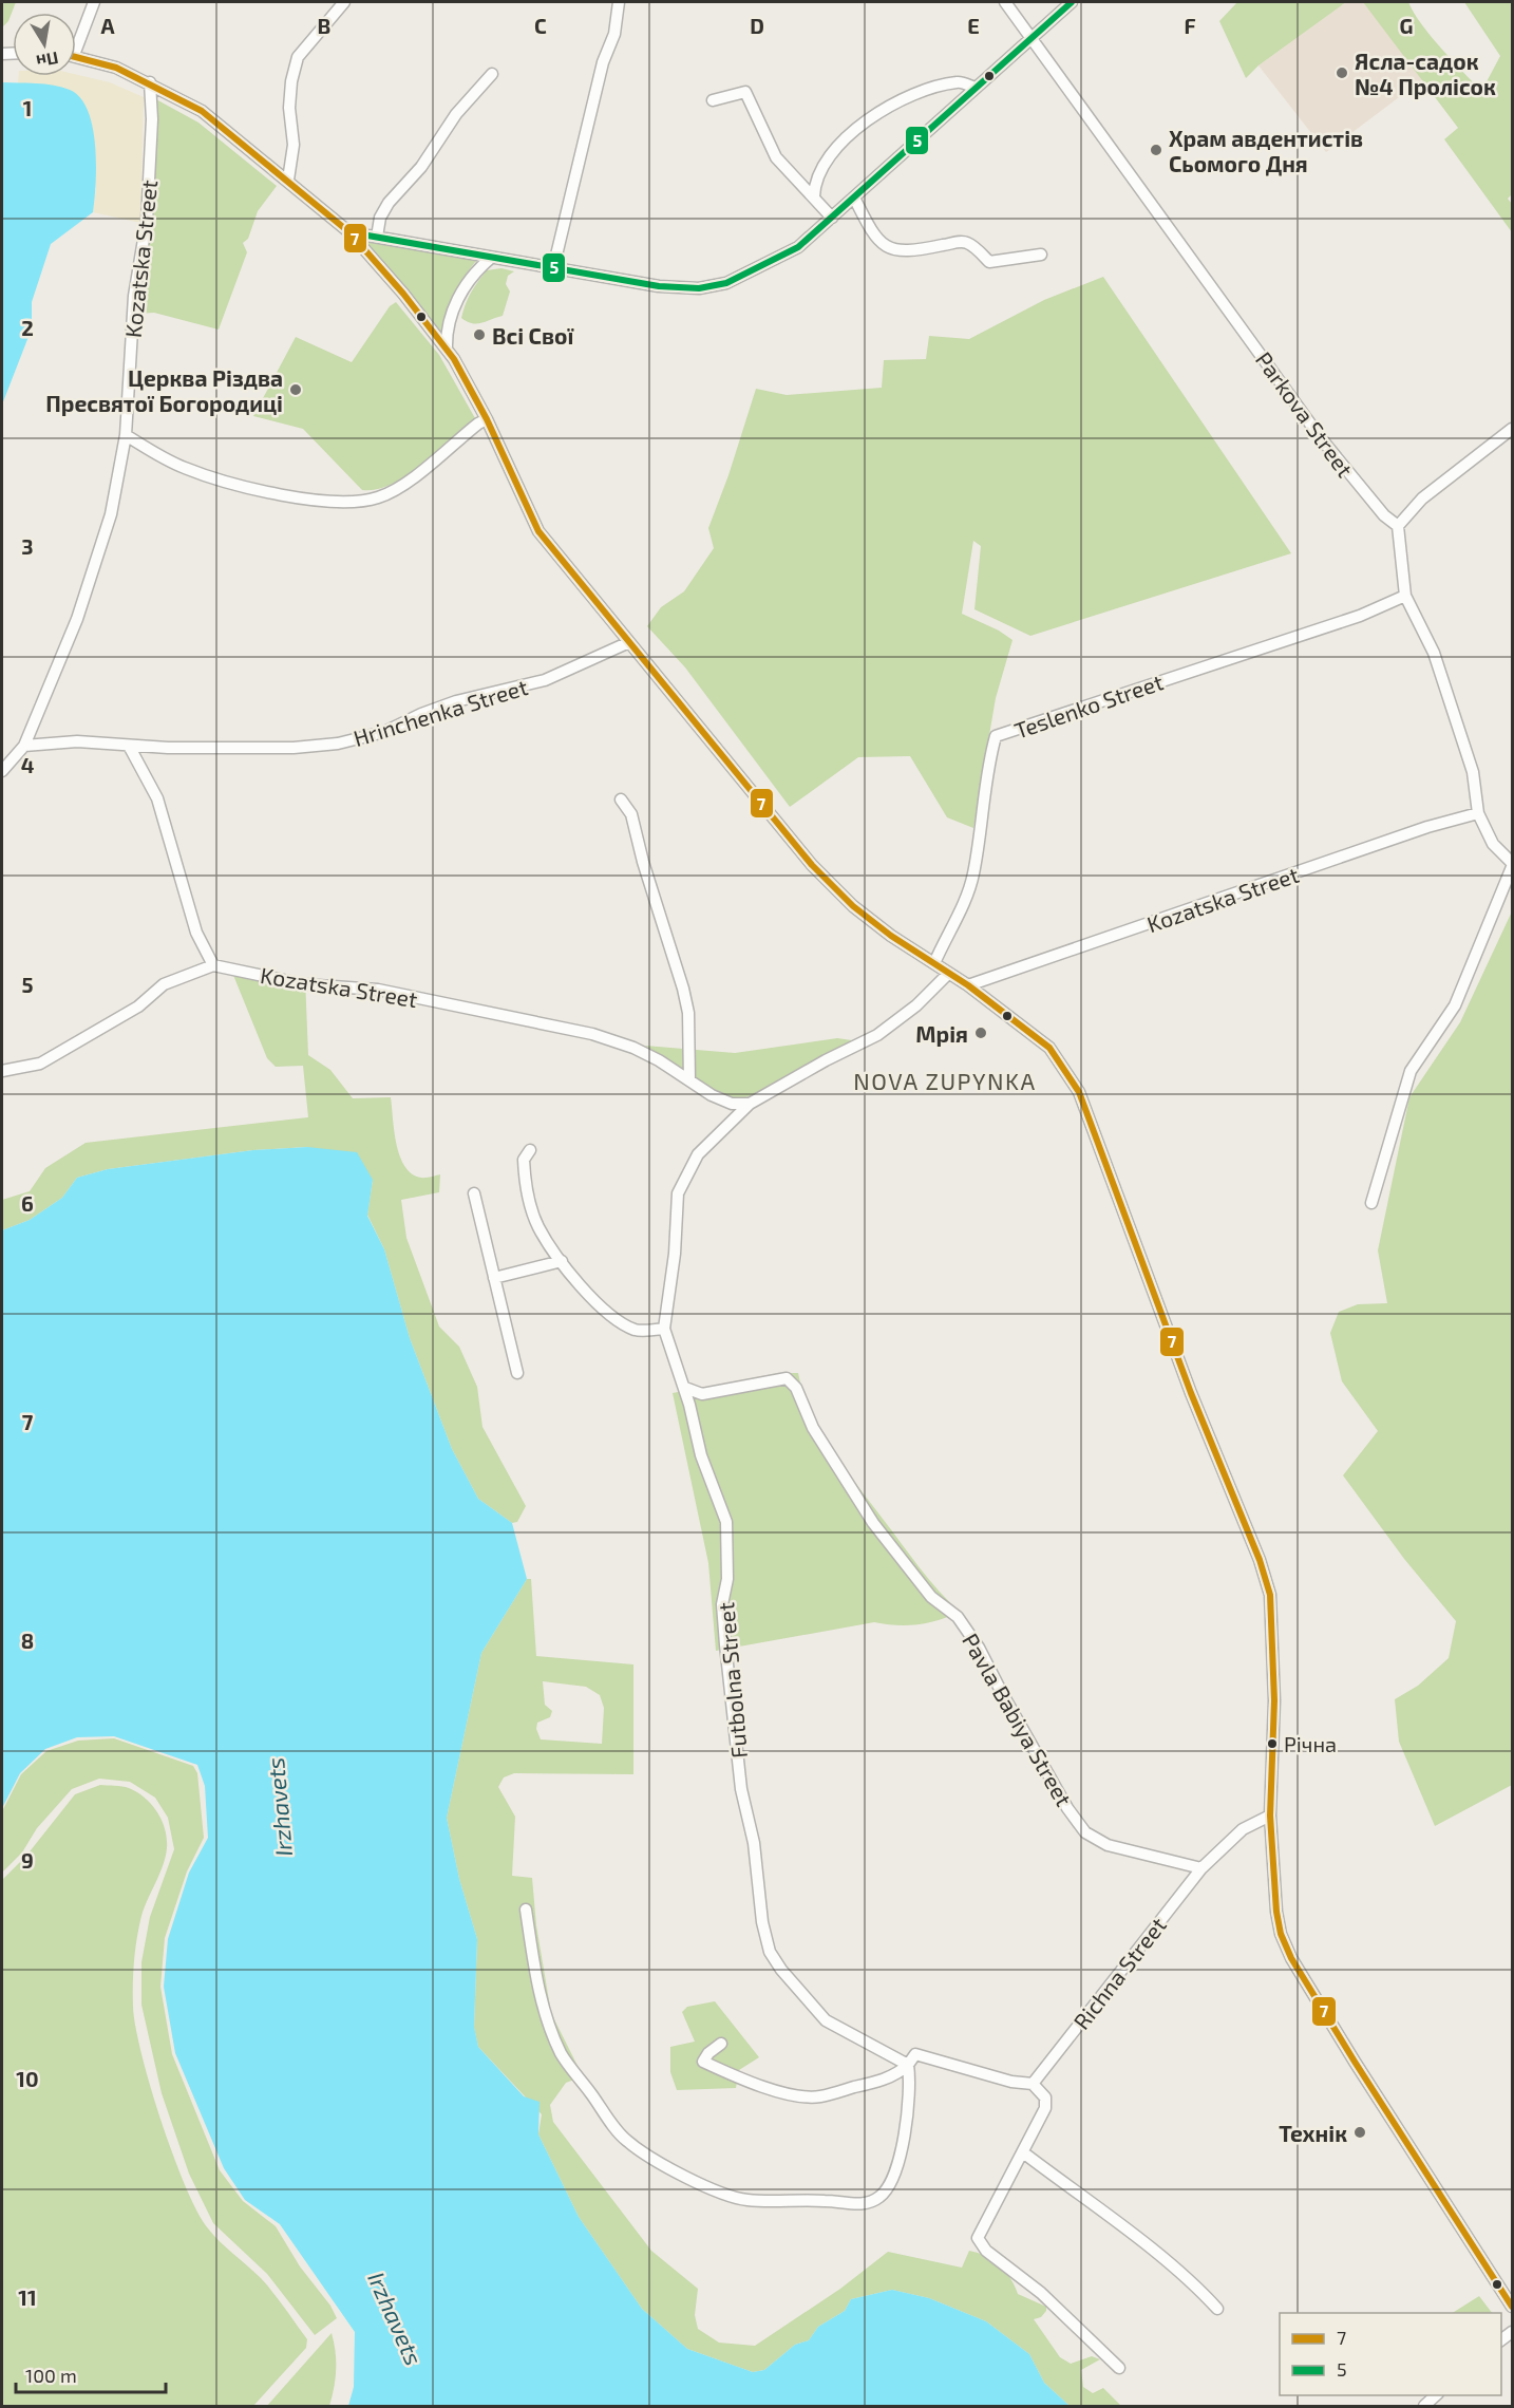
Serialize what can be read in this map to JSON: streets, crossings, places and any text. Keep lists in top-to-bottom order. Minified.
{"streets":{"street":["Kozatska Street","Parkova Street","Teslenko Street","Hrinchenka Street","Futbolna Street","Pavla Babiya Street","Richna Street"]},"crossings":[["Kozatska Street","Hrinchenka Street"],["Futbolna Street","Pavla Babiya Street"],["Pavla Babiya Street","Richna Street"]],"districts":["NOVA ZUPYNKA"],"water":["Irzhavets"],"places":["Ясла-садок №4 Пролісок","Храм авдентистів Сьомого Дня","Всі Свої","Церква Різдва Пресвятої Богородиці","Мрія","Річна","Технік"],"lines":["transit line 5","transit line 7"],"legend":["7","5"],"scale_bar":"100 m","north":"bottom","grid":{"columns":["A","B","C","D","E","F","G"],"rows":["1","2","3","4","5","6","7","8","9","10","11"]}}
